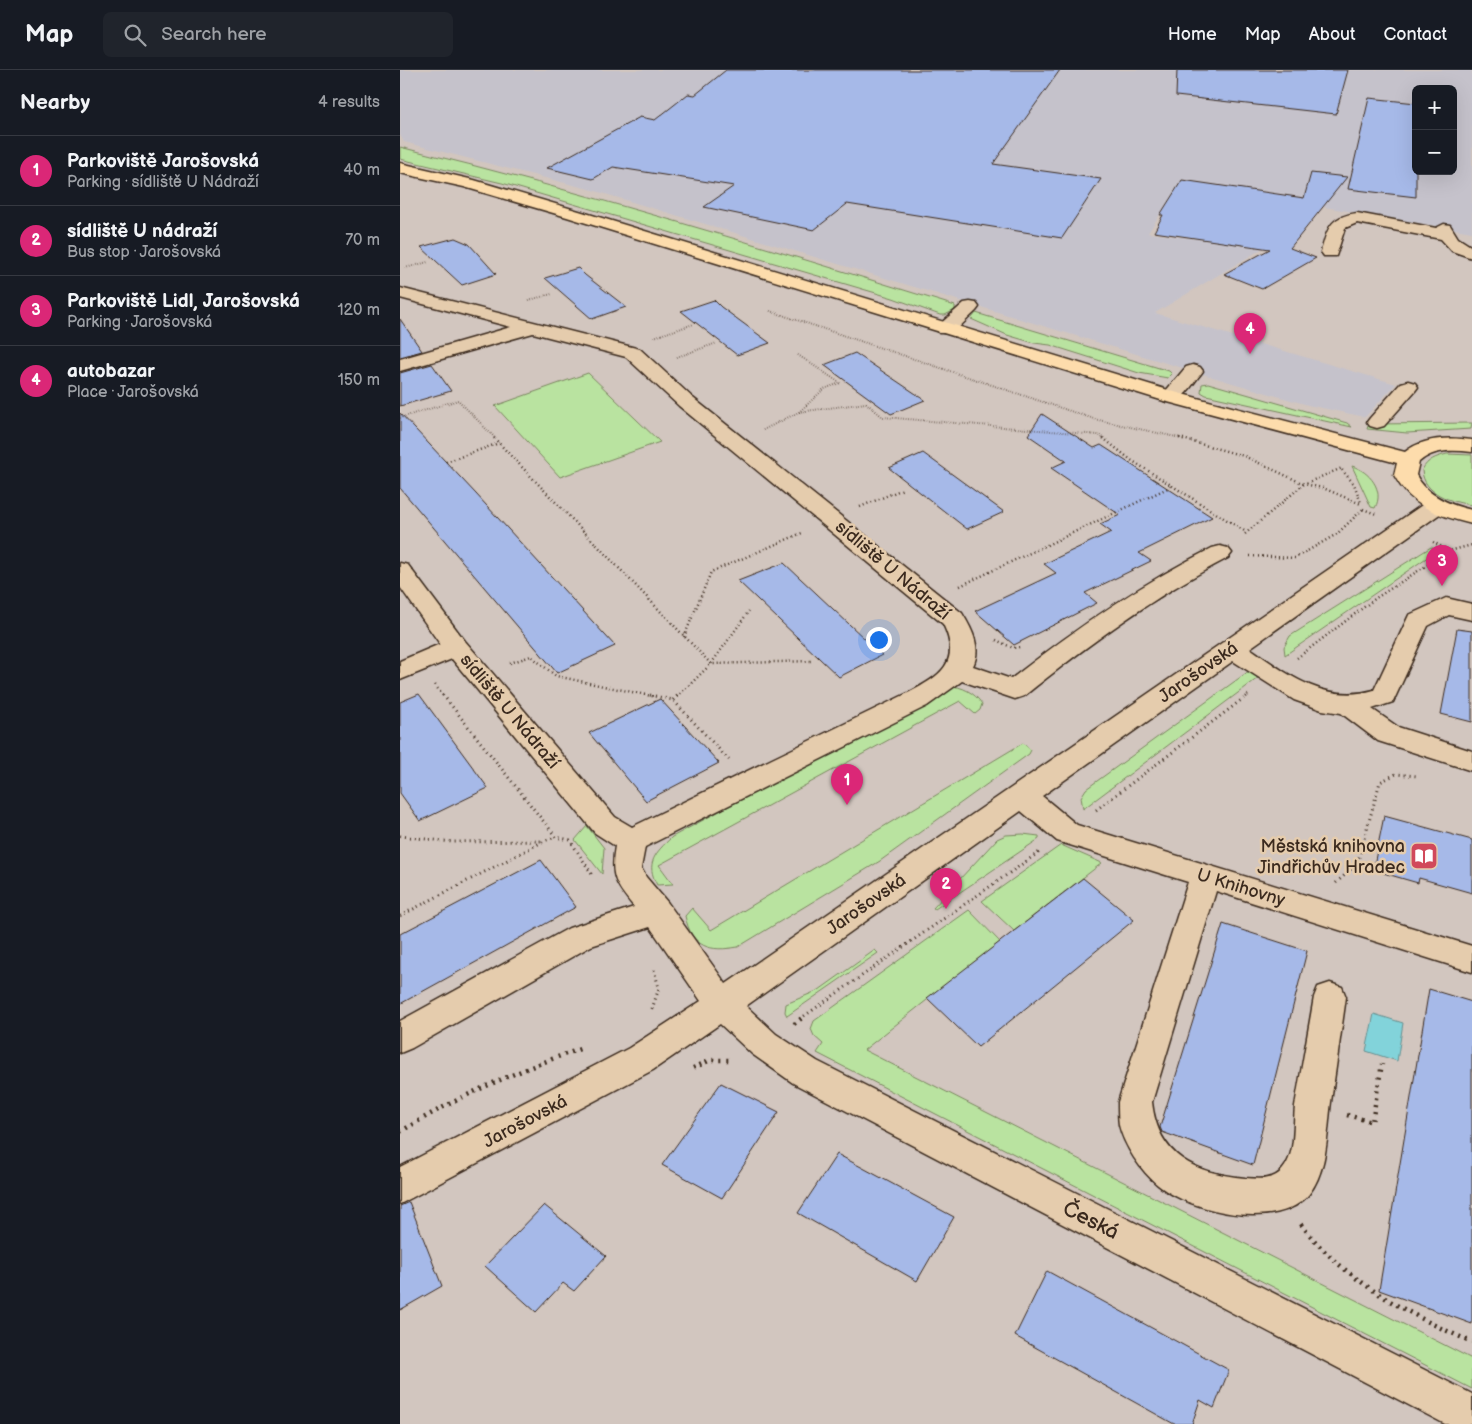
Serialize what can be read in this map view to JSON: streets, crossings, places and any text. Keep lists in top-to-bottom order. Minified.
{"streets":{"street":["sídliště U Nádraží","Jarošovská","U Knihovny","Česká"]},"crossings":[["Jarošovská","U Knihovny"],["Jarošovská","Česká"]],"places":{"library":["Městská knihovna Jindřichův Hradec"]},"page":{"header":"Map","search":"Search here","nav":["Home","Map","About","Contact"],"heading":["Nearby","4 results"],"map_buttons":["+","−"],"list":[{"mark":"1","name":"Parkoviště Jarošovská","note":"Parking · sídliště U Nádraží","value":"40 m"},{"mark":"2","name":"sídliště U nádraží","note":"Bus stop · Jarošovská","value":"70 m"},{"mark":"3","name":"Parkoviště Lidl, Jarošovská","note":"Parking · Jarošovská","value":"120 m"},{"mark":"4","name":"autobazar","note":"Place · Jarošovská","value":"150 m"}],"pins":["4","3","1","2"]}}
